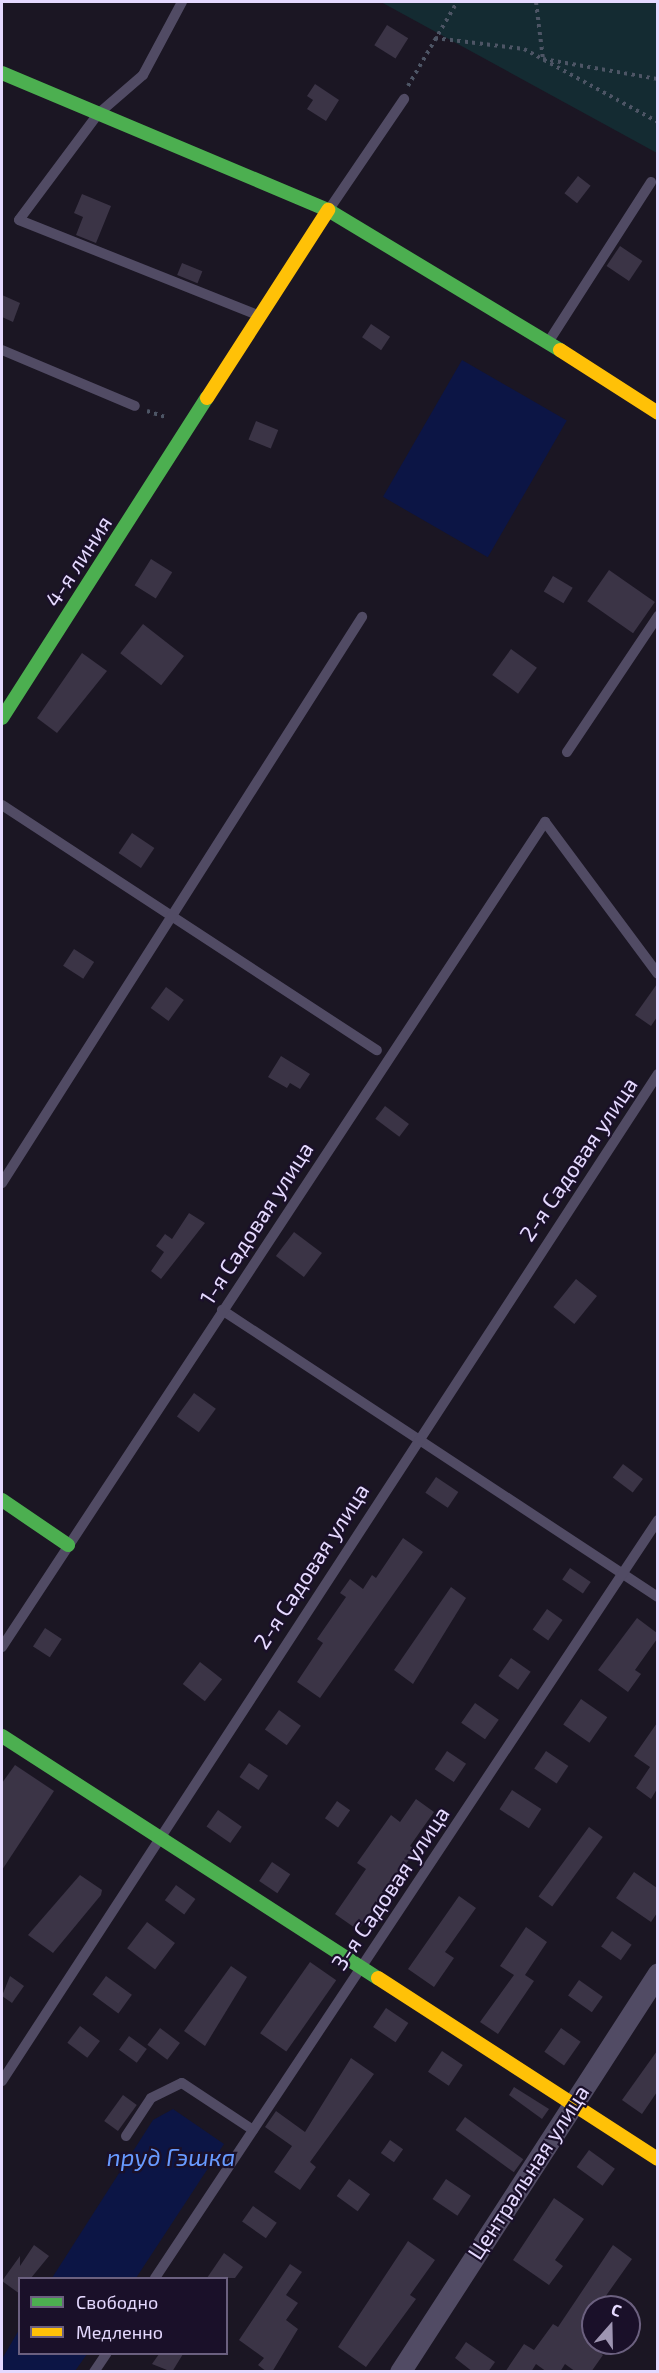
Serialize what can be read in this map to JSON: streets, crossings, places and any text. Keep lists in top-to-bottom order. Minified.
{"streets":{"street":["4-я линия","Центральная улица"],"lane":["2-я Садовая улица","1-я Садовая улица","3-я Садовая улица"]},"water":["пруд Гэшка"],"legend":["Свободно","Медленно"],"north":"top"}
